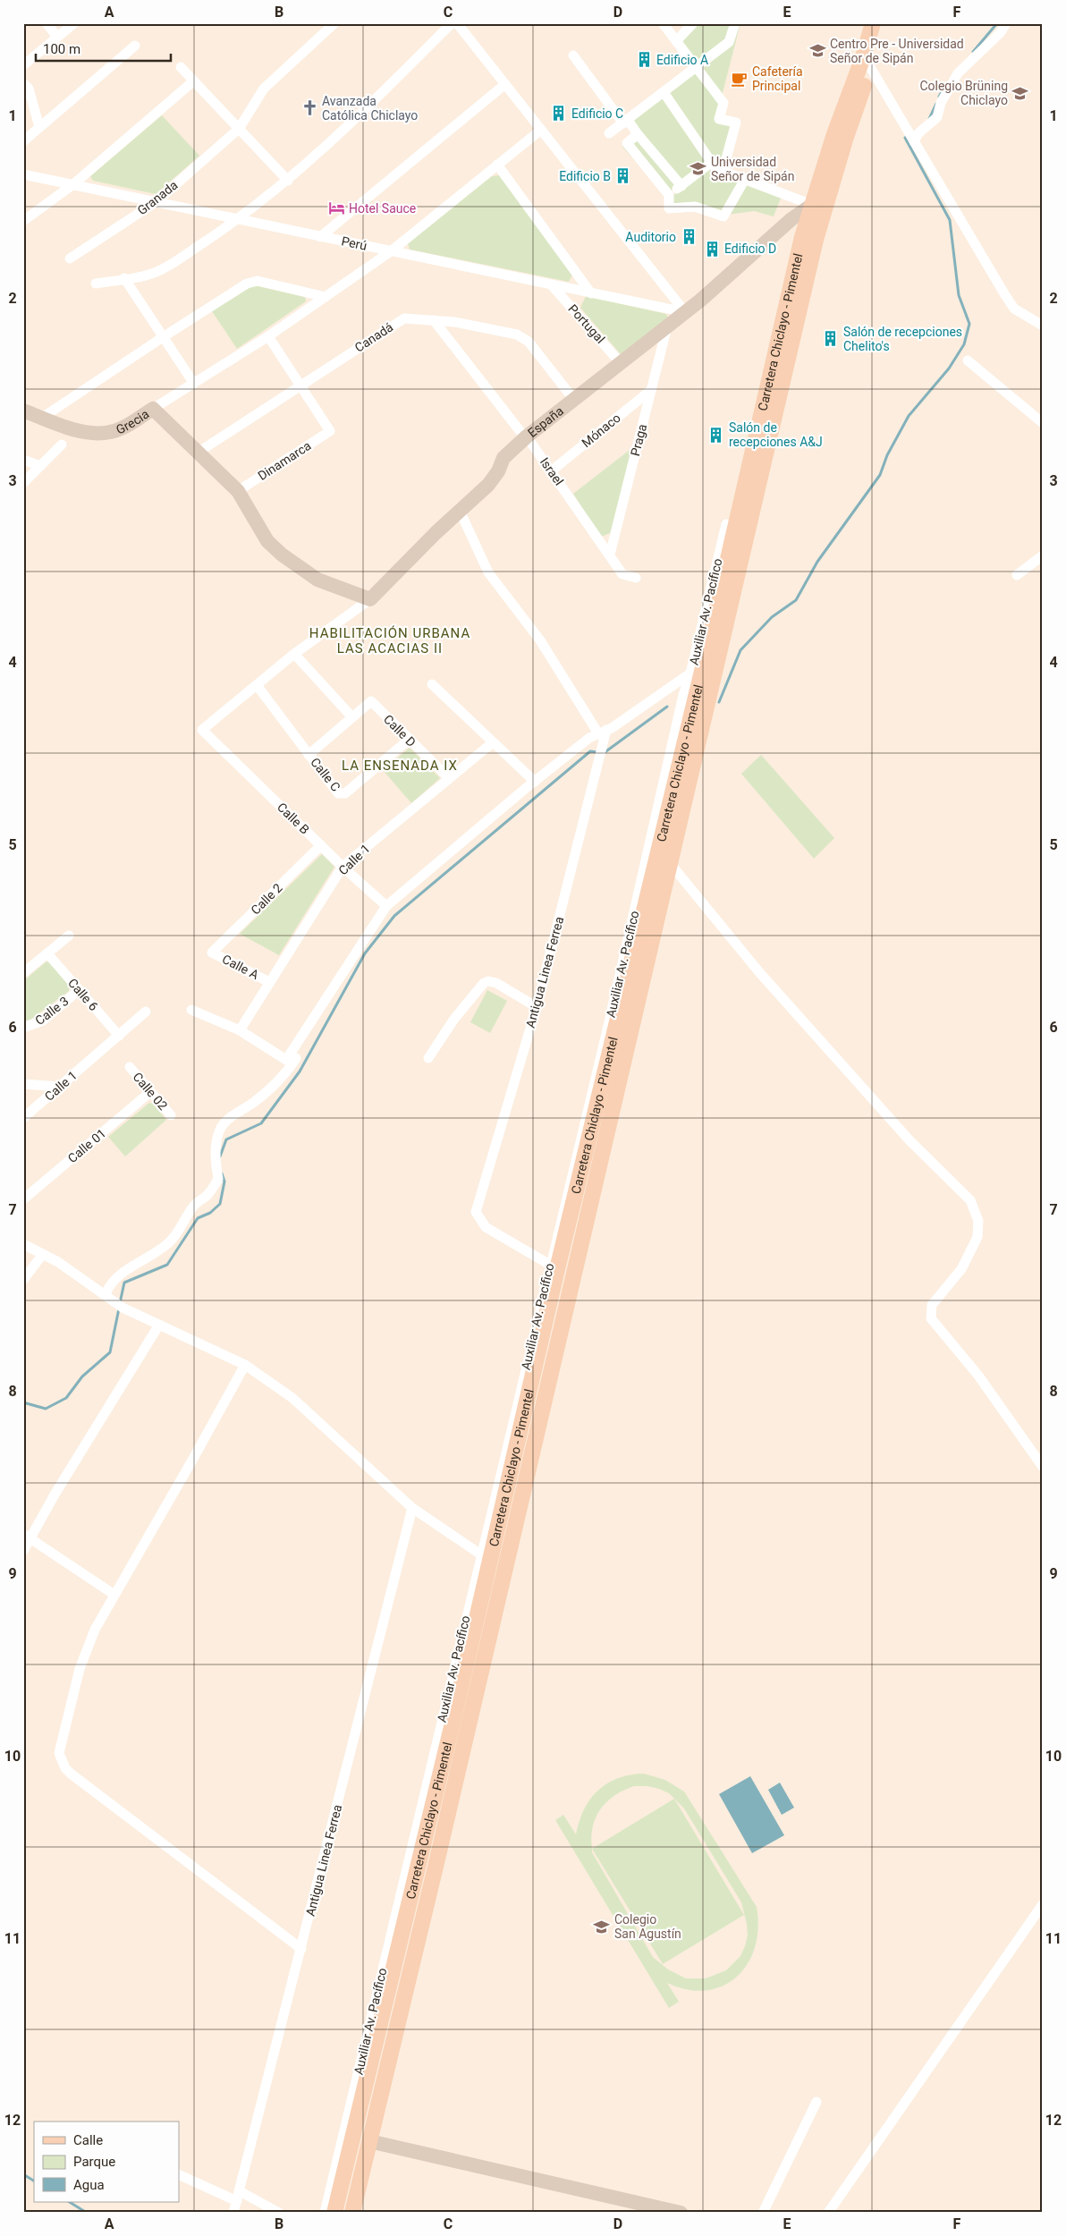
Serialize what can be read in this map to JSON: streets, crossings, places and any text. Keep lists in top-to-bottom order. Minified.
{"streets":{"main road":["Carretera Chiclayo - Pimentel"],"street":["Granada","Perú","Portugal","Canadá","Grecia","España","Mónaco","Praga","Dinamarca","Israel","Auxiliar Av. Pacífico","Calle D","Calle C","Calle B","Calle 1","Calle 2","Calle A","Antigua Linea Ferrea","Calle 6","Calle 3","Calle 02","Calle 01"]},"crossings":[["Granada","Perú"],["Perú","Portugal"],["Perú","España"],["Portugal","España"],["Carretera Chiclayo - Pimentel","España"],["Carretera Chiclayo - Pimentel","Auxiliar Av. Pacífico"],["Carretera Chiclayo - Pimentel","Antigua Linea Ferrea"],["Canadá","Grecia"],["Canadá","España"],["Canadá","Dinamarca"],["Canadá","Israel"],["Grecia","España"],["Grecia","Dinamarca"],["España","Praga"],["España","Israel"],["España","Calle C"],["España","Calle B"],["Mónaco","Praga"],["Mónaco","Israel"],["Praga","Israel"],["Auxiliar Av. Pacífico","Antigua Linea Ferrea"],["Calle D","Calle C"],["Calle D","Calle 1"],["Calle B","Calle 1"],["Calle B","Calle 2"],["Calle 1","Calle A"],["Calle 1","Calle 6"],["Calle 2","Calle A"],["Calle 6","Calle 3"],["Calle 02","Calle 01"]],"districts":["HABILITACIÓN URBANA LAS ACACIAS II","LA ENSENADA IX"],"places":{"school or university":["Centro Pre - Universidad Señor de Sipán","Colegio Brüning Chiclayo","Universidad Señor de Sipán","Colegio San Agustín"],"building":["Edificio A","Edificio C","Edificio B","Auditorio","Edificio D","Salón de recepciones Chelito's","Salón de recepciones A&J"],"cafe":["Cafetería Principal"],"church":["Avanzada Católica Chiclayo"],"hotel":["Hotel Sauce"]},"legend":["Calle","Parque","Agua"],"scale_bar":"100 m","grid":{"columns":["A","B","C","D","E","F"],"rows":["1","2","3","4","5","6","7","8","9","10","11","12"]}}
